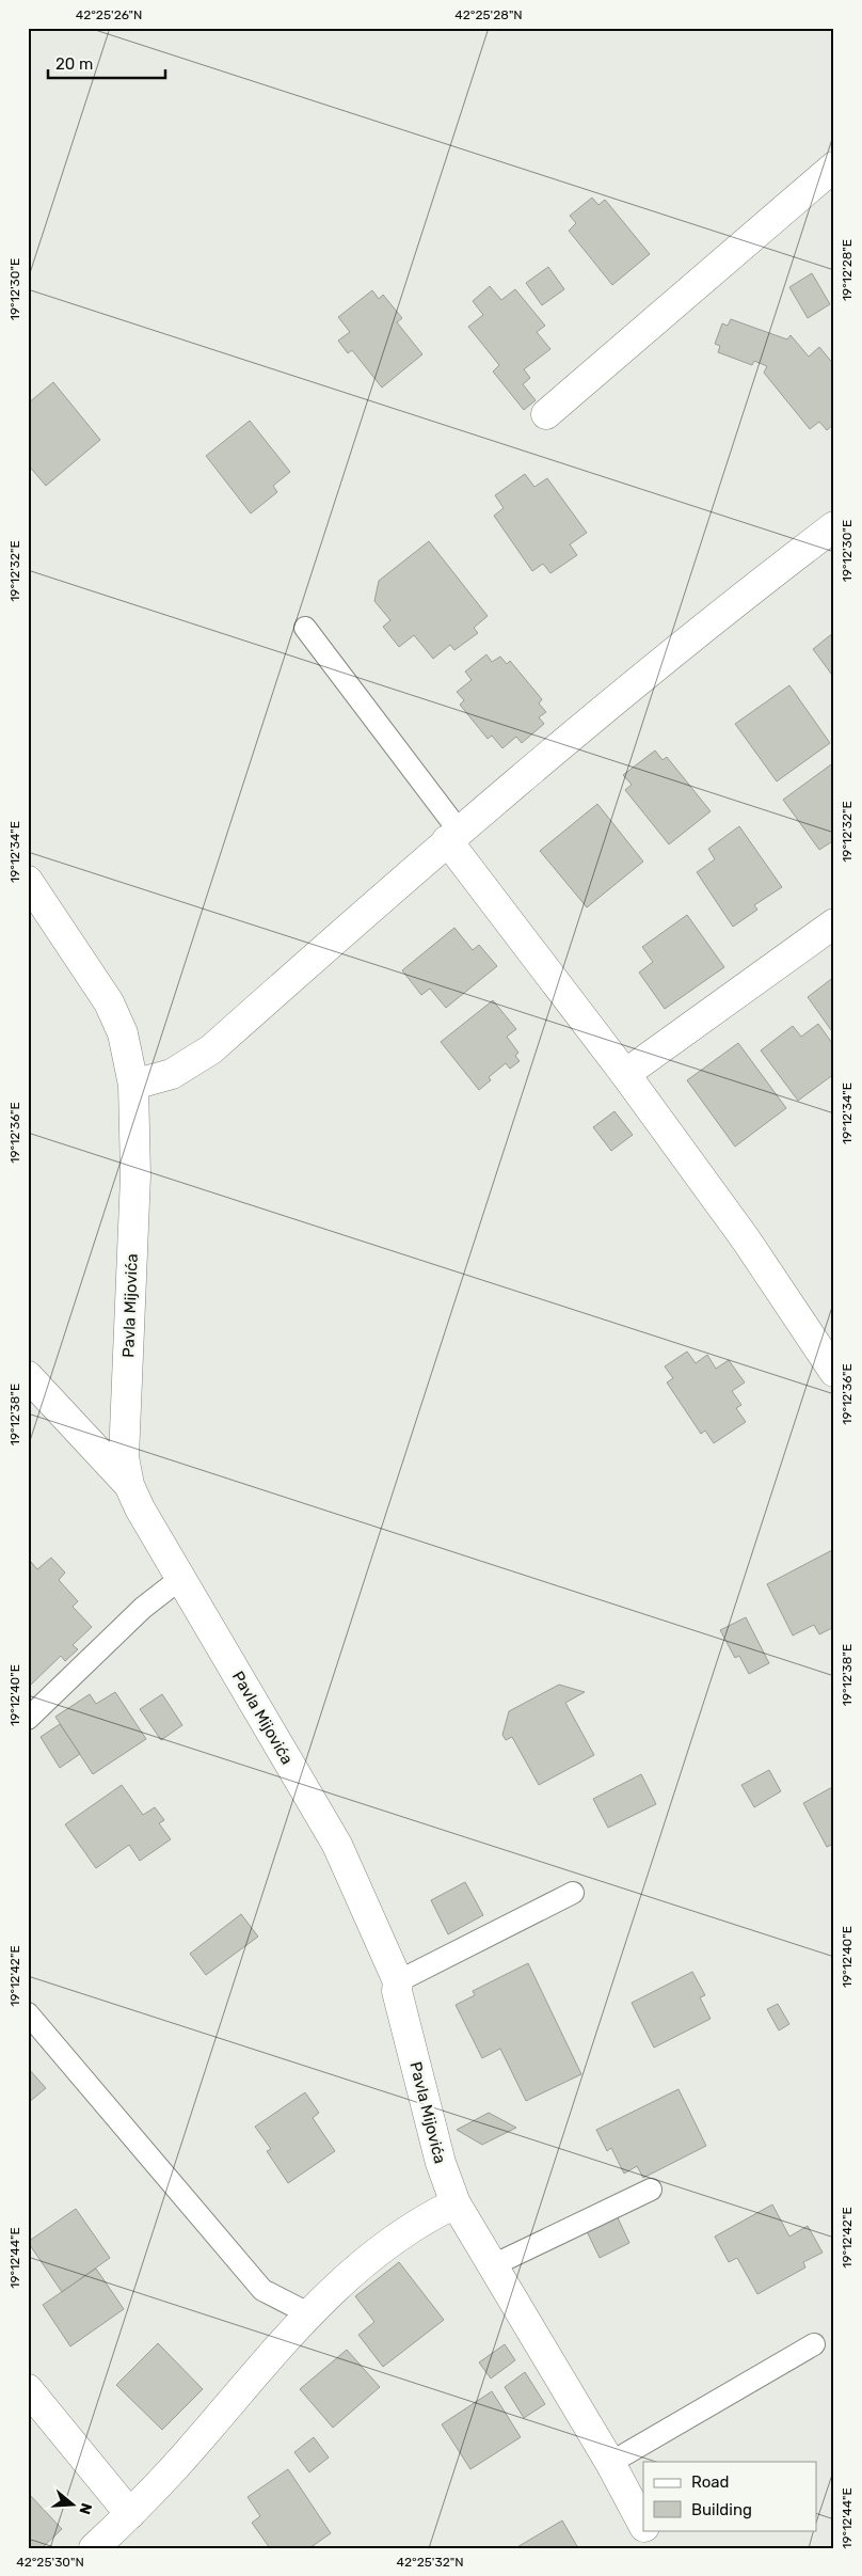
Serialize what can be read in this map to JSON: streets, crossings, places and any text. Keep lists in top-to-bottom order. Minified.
{"streets":{"street":["Pavla Mijovića"]},"legend":["Road","Building"],"scale_bar":"20 m","north":"right","coordinates":["42°25'26\"N","42°25'28\"N","19°12'28\"E","19°12'30\"E","19°12'32\"E","19°12'34\"E","19°12'36\"E","19°12'38\"E","19°12'40\"E","19°12'42\"E","19°12'44\"E","42°25'30\"N","42°25'32\"N"]}
